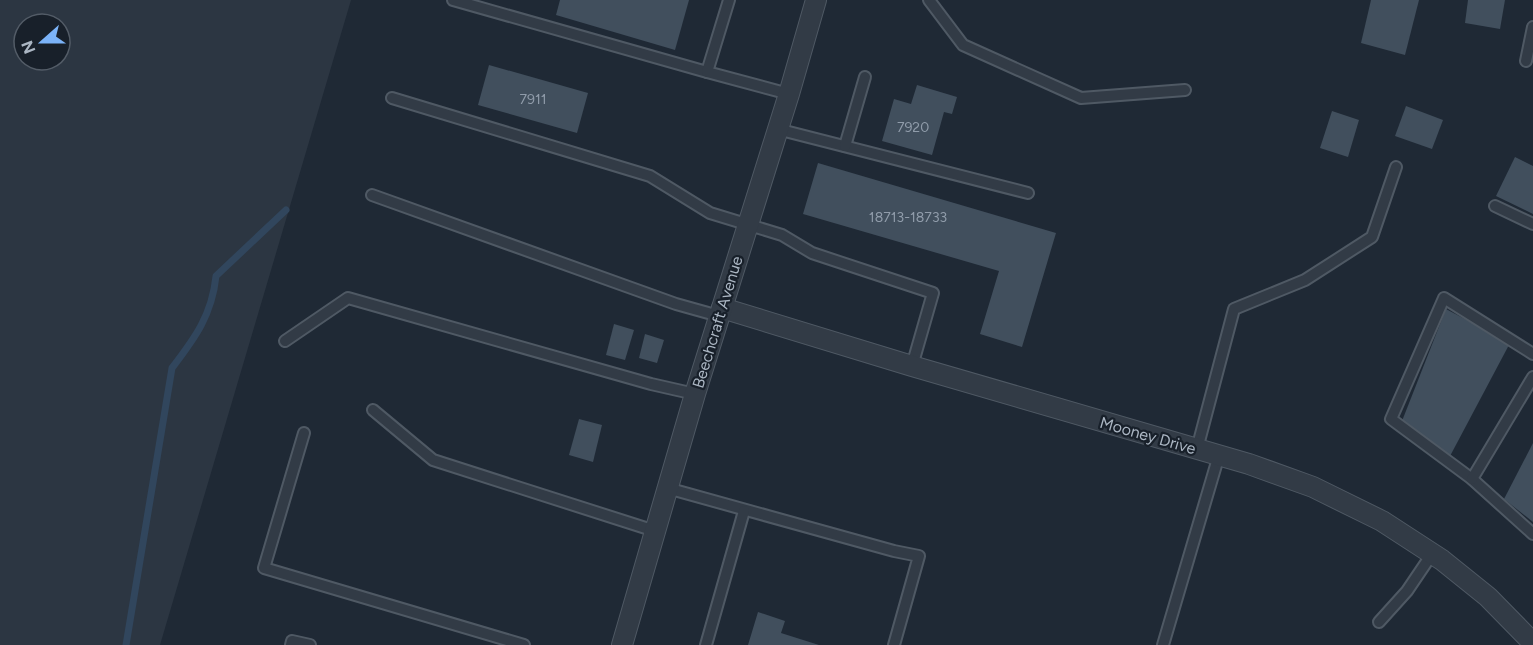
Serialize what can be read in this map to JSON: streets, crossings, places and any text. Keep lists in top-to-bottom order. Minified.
{"streets":{"street":["Beechcraft Avenue","Mooney Drive"]},"crossings":[["Beechcraft Avenue","Mooney Drive"]],"house_numbers":["7911","7920","18713-18733"],"north":"left"}
